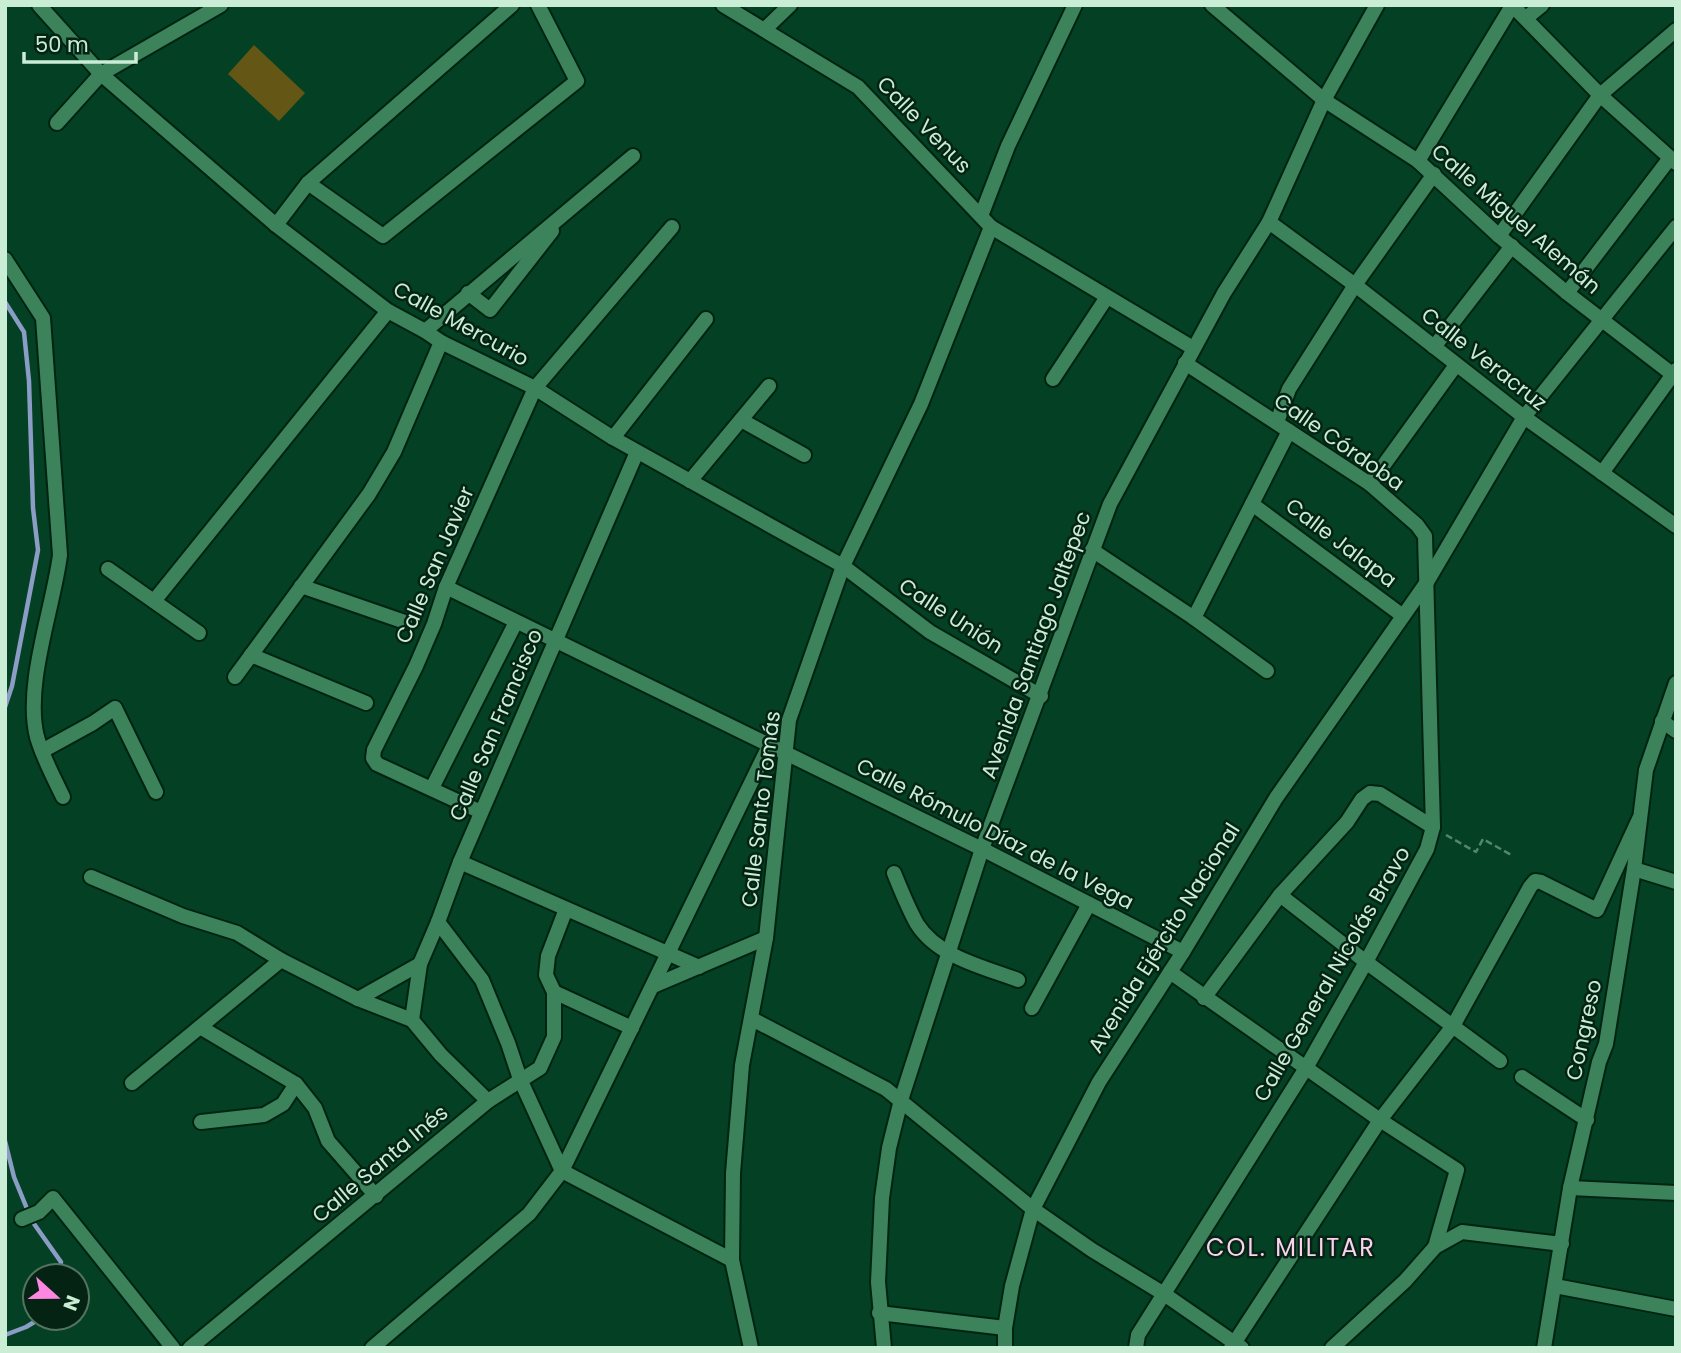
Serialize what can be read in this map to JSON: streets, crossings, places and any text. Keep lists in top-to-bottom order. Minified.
{"streets":{"street":["Calle Venus","Calle Miguel Alemán","Calle Mercurio","Calle Veracruz","Calle Córdoba","Calle Jalapa","Calle San Javier","Calle Unión","Avenida Santiago Jaltepec","Calle San Francisco","Calle Santo Tomás","Calle Rómulo Díaz de la Vega","Avenida Ejército Nacional","Calle General Nicolás Bravo","Congreso","Calle Santa Inés"]},"crossings":[["Calle Venus","Calle Santo Tomás"],["Calle Miguel Alemán","Avenida Santiago Jaltepec"],["Calle Miguel Alemán","Avenida Ejército Nacional"],["Calle Mercurio","Calle San Javier"],["Calle Mercurio","Calle Unión"],["Calle Mercurio","Calle San Francisco"],["Calle Mercurio","Calle Santo Tomás"],["Calle Veracruz","Avenida Santiago Jaltepec"],["Calle Veracruz","Avenida Ejército Nacional"],["Calle Córdoba","Avenida Santiago Jaltepec"],["Calle Córdoba","Avenida Ejército Nacional"],["Calle Córdoba","Calle General Nicolás Bravo"],["Calle Jalapa","Avenida Ejército Nacional"],["Calle San Javier","Calle Rómulo Díaz de la Vega"],["Calle Unión","Avenida Santiago Jaltepec"],["Calle Unión","Calle Santo Tomás"],["Avenida Santiago Jaltepec","Calle Rómulo Díaz de la Vega"],["Calle San Francisco","Calle Rómulo Díaz de la Vega"],["Calle Santo Tomás","Calle Rómulo Díaz de la Vega"],["Calle Rómulo Díaz de la Vega","Avenida Ejército Nacional"],["Avenida Ejército Nacional","Calle General Nicolás Bravo"]],"districts":["COL. MILITAR"],"scale_bar":"50 m","north":"right"}
